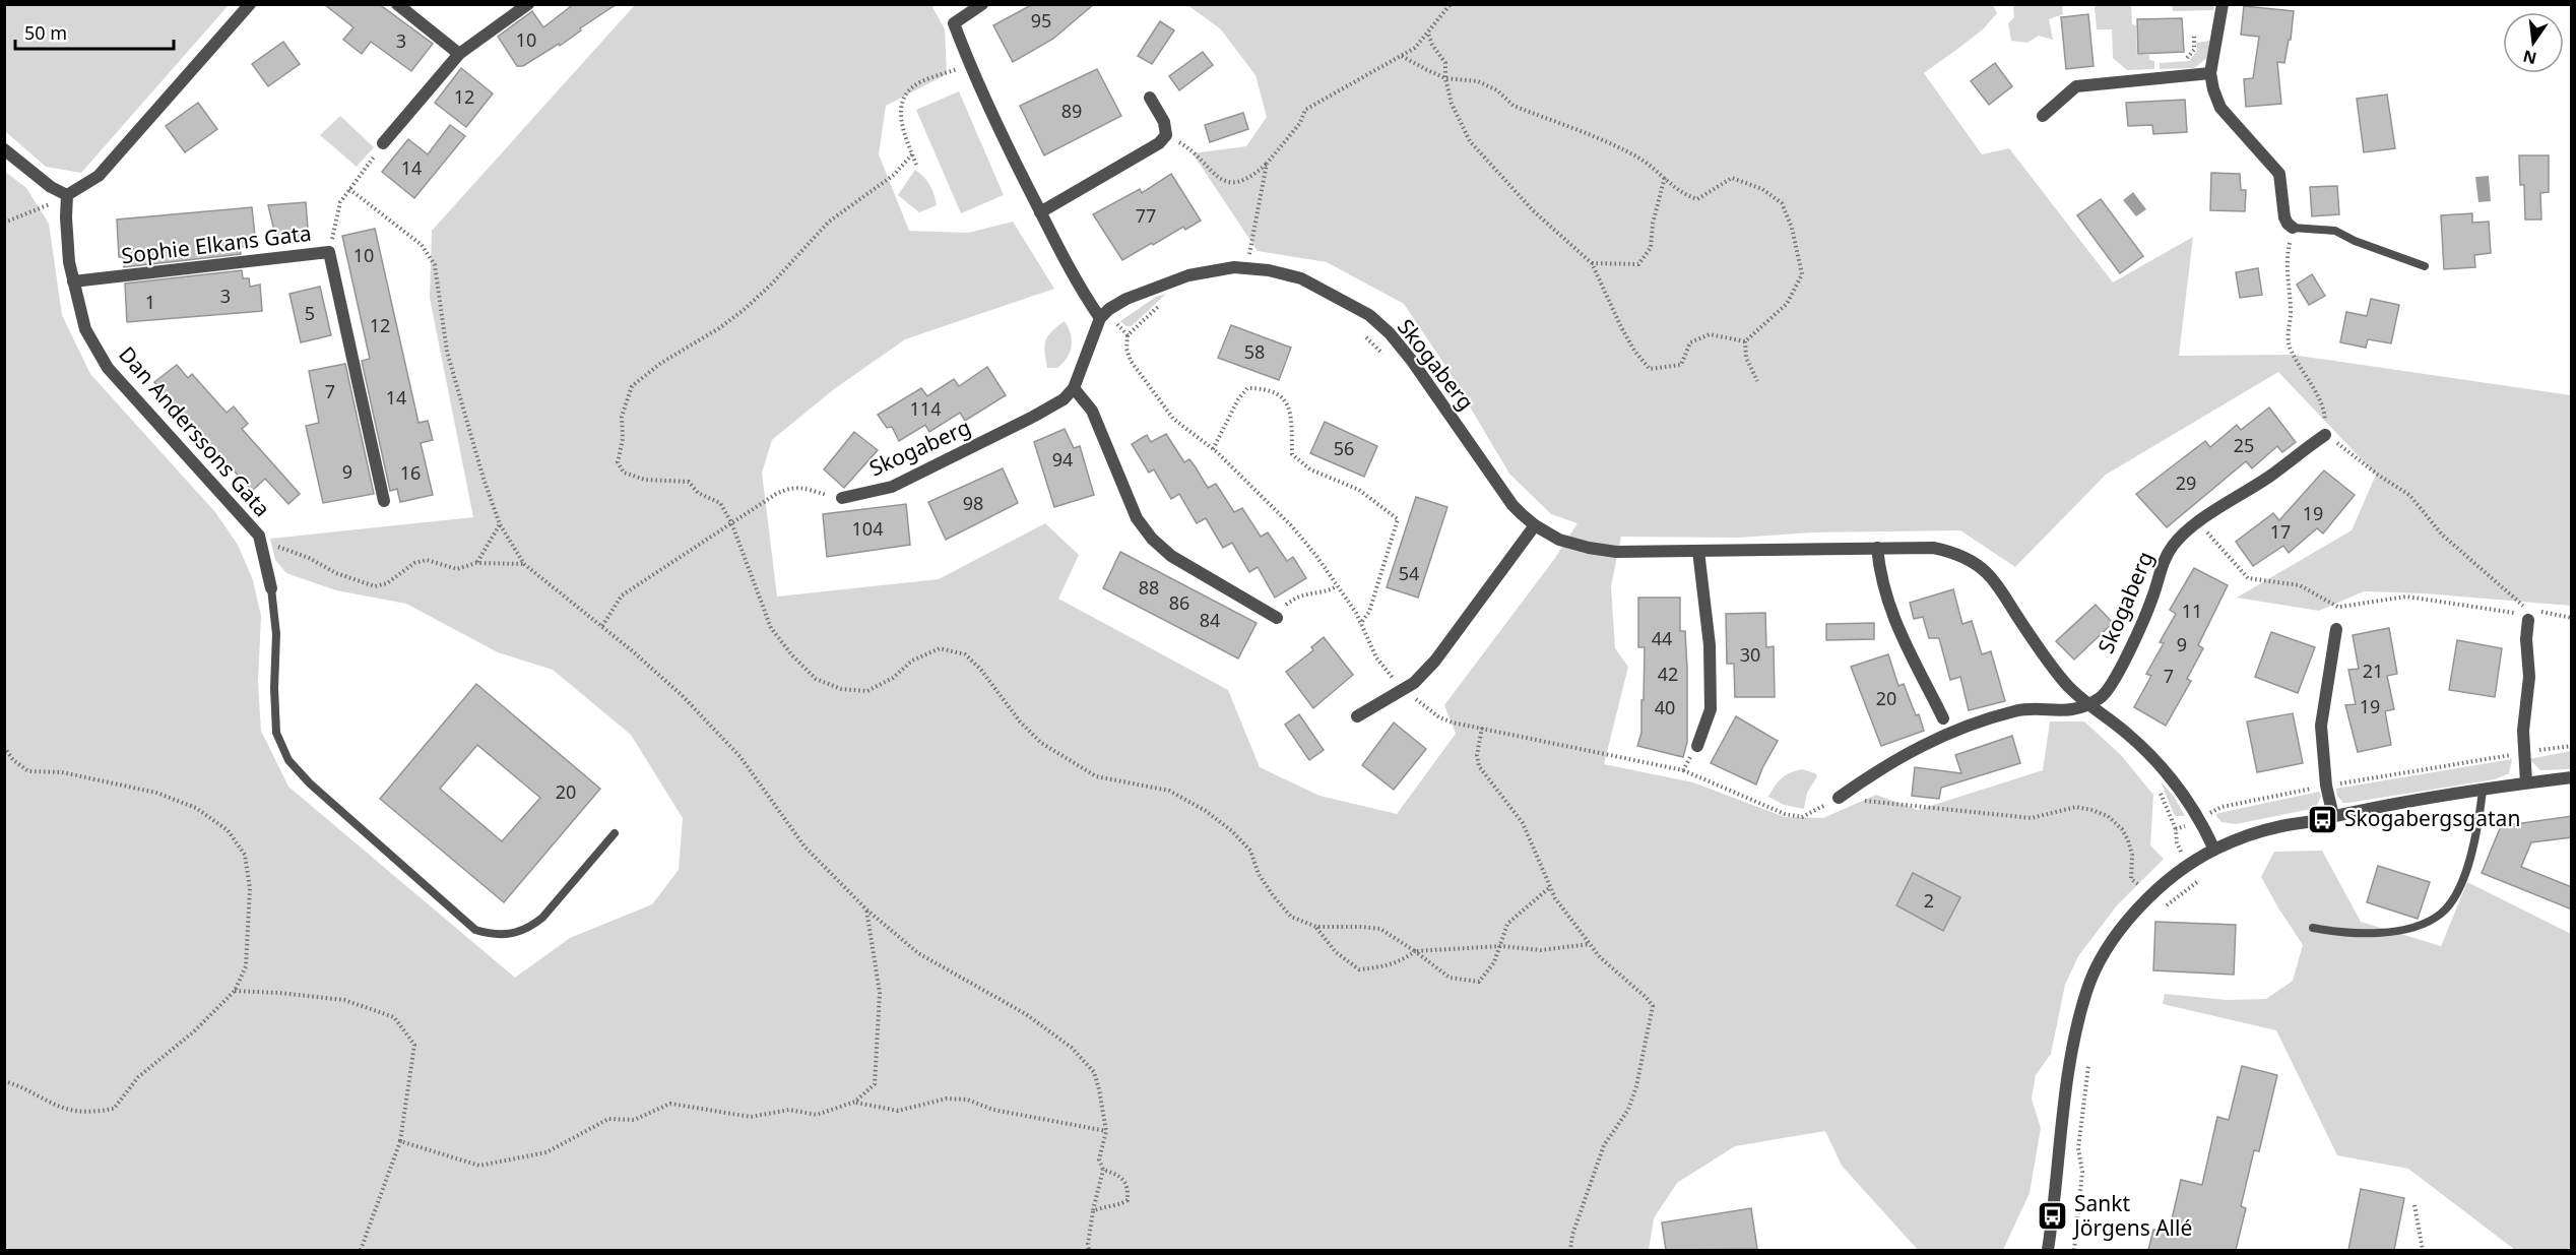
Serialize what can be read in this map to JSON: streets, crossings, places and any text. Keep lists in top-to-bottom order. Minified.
{"streets":{"street":["Sophie Elkans Gata","Skogaberg","Dan Anderssons Gata"]},"crossings":[["Sophie Elkans Gata","Dan Anderssons Gata"]],"places":{"bus stop":["Skogabergsgatan","Sankt Jörgens Allé"]},"house_numbers":["95","10","3","12","89","14","77","10","3","1","5","12","58","7","14","114","25","56","94","9","16","29","98","19","104","17","54","88","86","11","84","44","9","30","21","42","7","20","19","40","20","2"],"scale_bar":"50 m","north":"bottom"}
